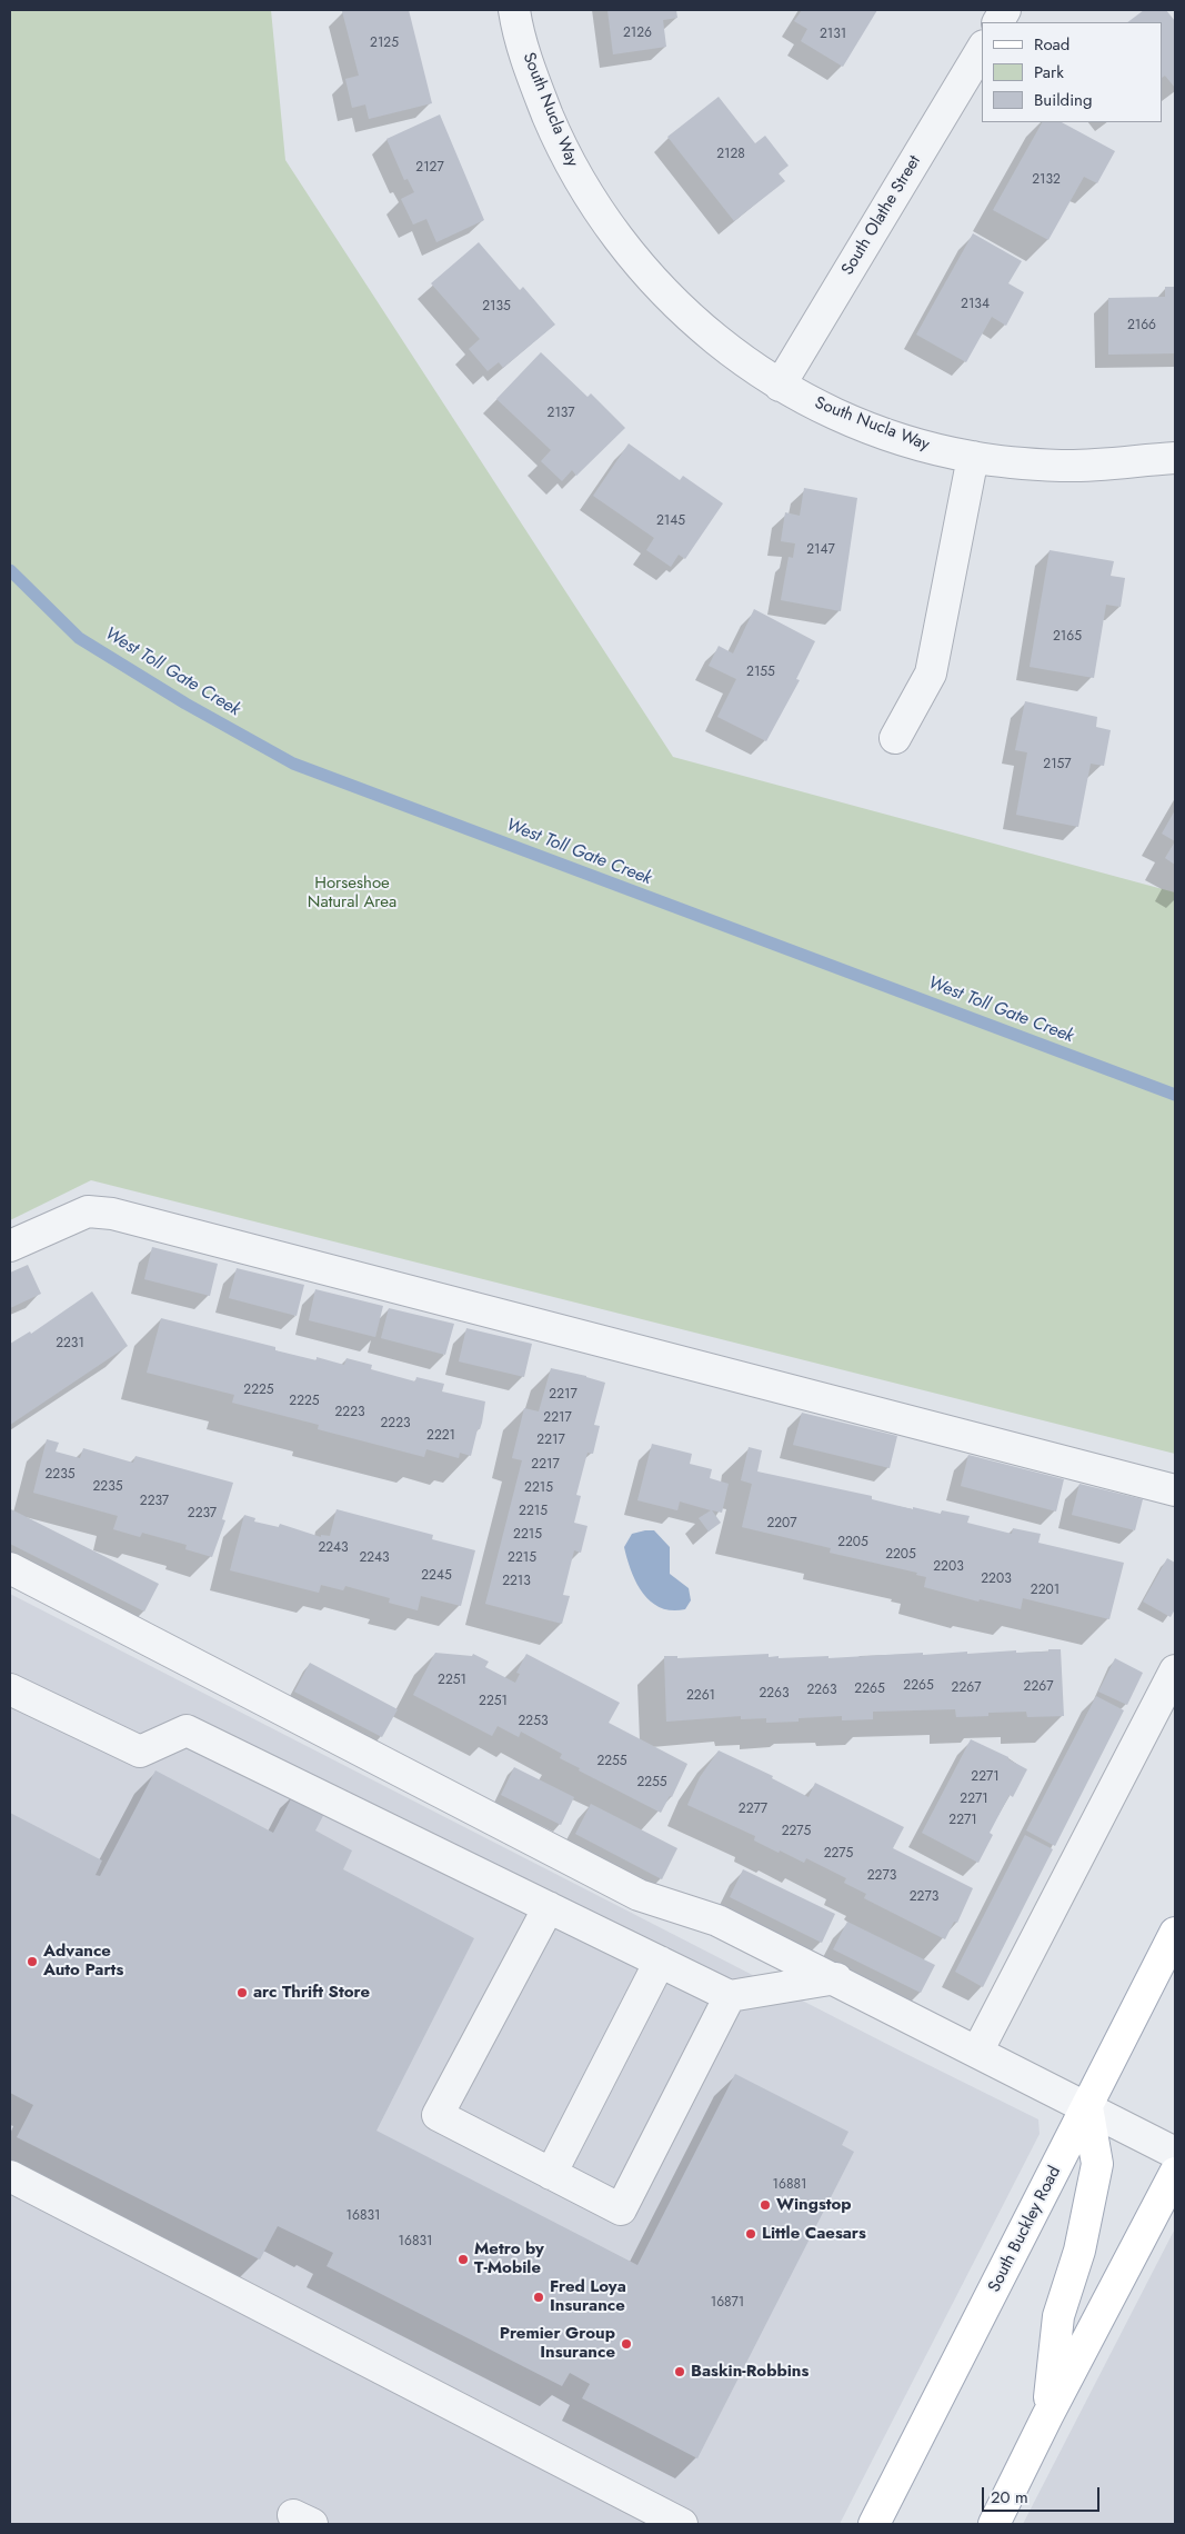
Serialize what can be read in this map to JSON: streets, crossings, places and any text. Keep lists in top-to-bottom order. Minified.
{"streets":{"main road":["South Buckley Road"],"street":["South Nucla Way","South Olathe Street"]},"crossings":[["South Nucla Way","South Olathe Street"]],"water":["West Toll Gate Creek"],"parks":["Horseshoe Natural Area"],"places":["Advance Auto Parts","arc Thrift Store","Wingstop","Little Caesars","Metro by T-Mobile","Fred Loya Insurance","Premier Group Insurance","Baskin-Robbins"],"house_numbers":["2126","2131","2125","2128","2127","2132","2134","2135","2166","2137","2145","2147","2165","2155","2157","2231","2225","2217","2225","2223","2217","2223","2221","2217","2217","2235","2235","2215","2237","2215","2237","2207","2215","2205","2243","2205","2243","2215","2203","2245","2203","2213","2201","2251","2265","2267","2267","2265","2263","2263","2261","2251","2253","2255","2271","2255","2271","2277","2271","2275","2275","2273","2273","16881","16831","16831","16871"],"legend":["Road","Park","Building"],"scale_bar":"20 m"}
